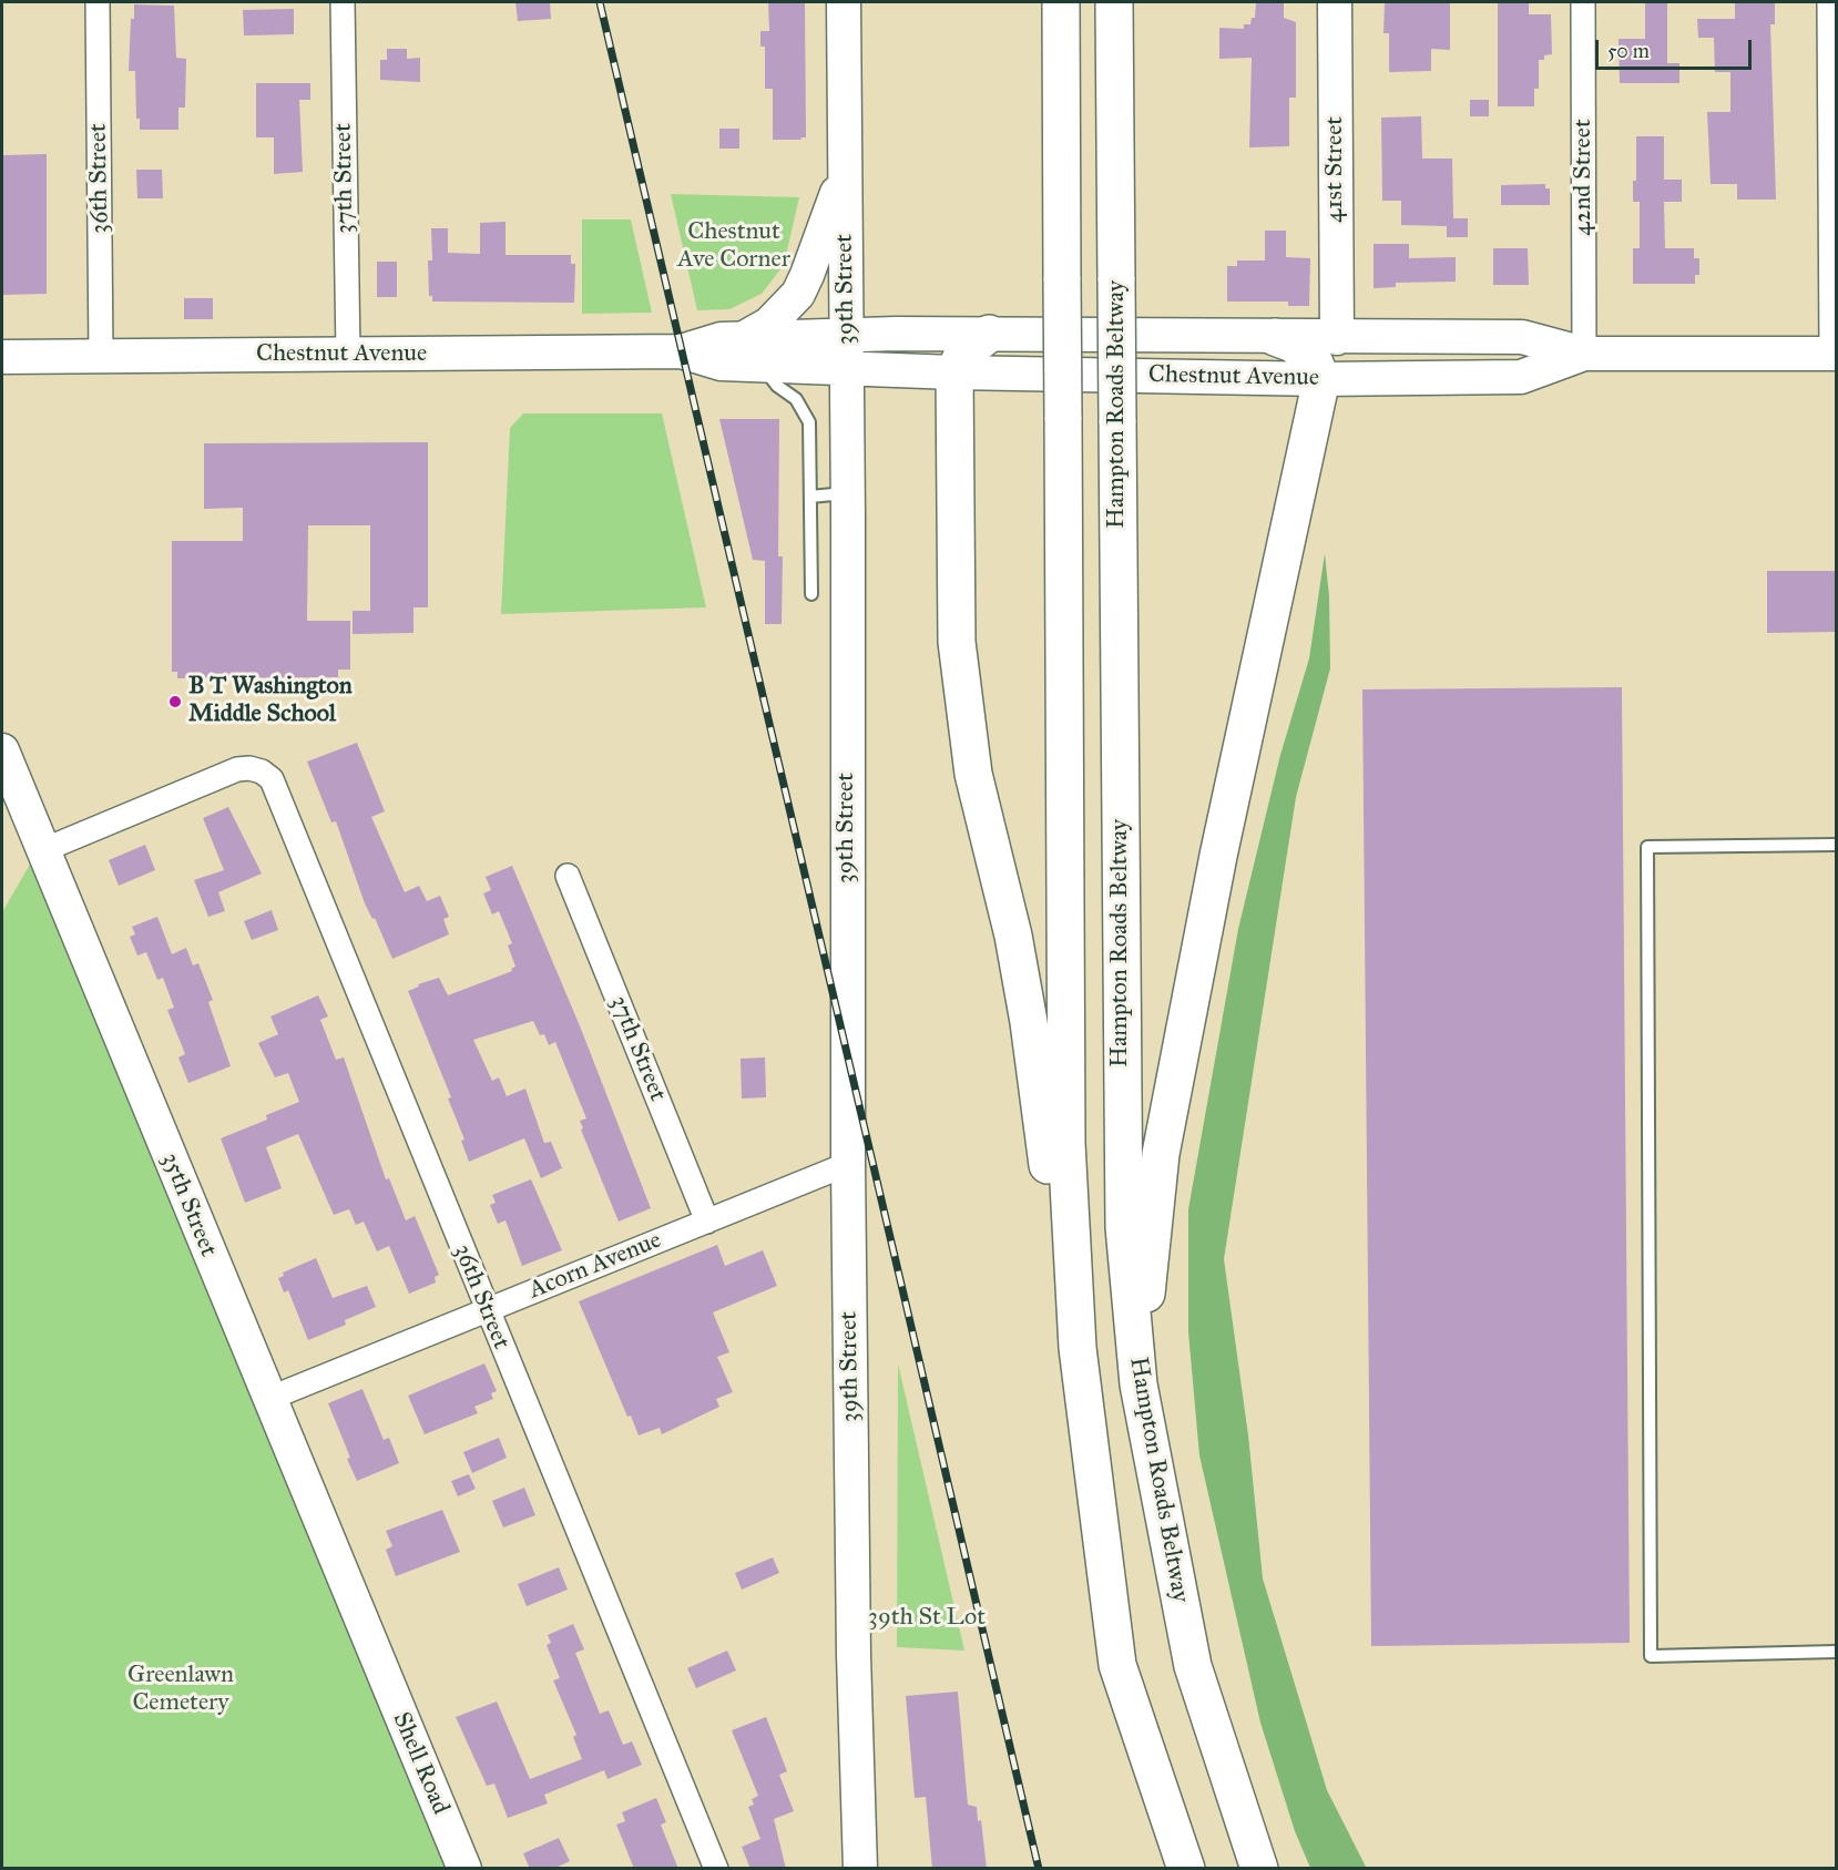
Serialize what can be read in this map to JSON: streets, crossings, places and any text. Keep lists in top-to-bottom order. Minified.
{"streets":{"highway":["Hampton Roads Beltway"],"main road":["41st Street","39th Street","Chestnut Avenue","35th Street","Shell Road"],"street":["42nd Street","36th Street","37th Street","Acorn Avenue"]},"crossings":[["41st Street","Chestnut Avenue"],["42nd Street","Chestnut Avenue"],["36th Street","Chestnut Avenue"],["36th Street","35th Street"],["36th Street","Acorn Avenue"],["37th Street","Chestnut Avenue"],["37th Street","Acorn Avenue"],["39th Street","Chestnut Avenue"],["39th Street","Acorn Avenue"],["35th Street","Acorn Avenue"],["35th Street","Shell Road"]],"parks":["Chestnut Ave Corner","39th St Lot","Greenlawn Cemetery"],"places":["B T Washington Middle School"],"scale_bar":"50 m"}
